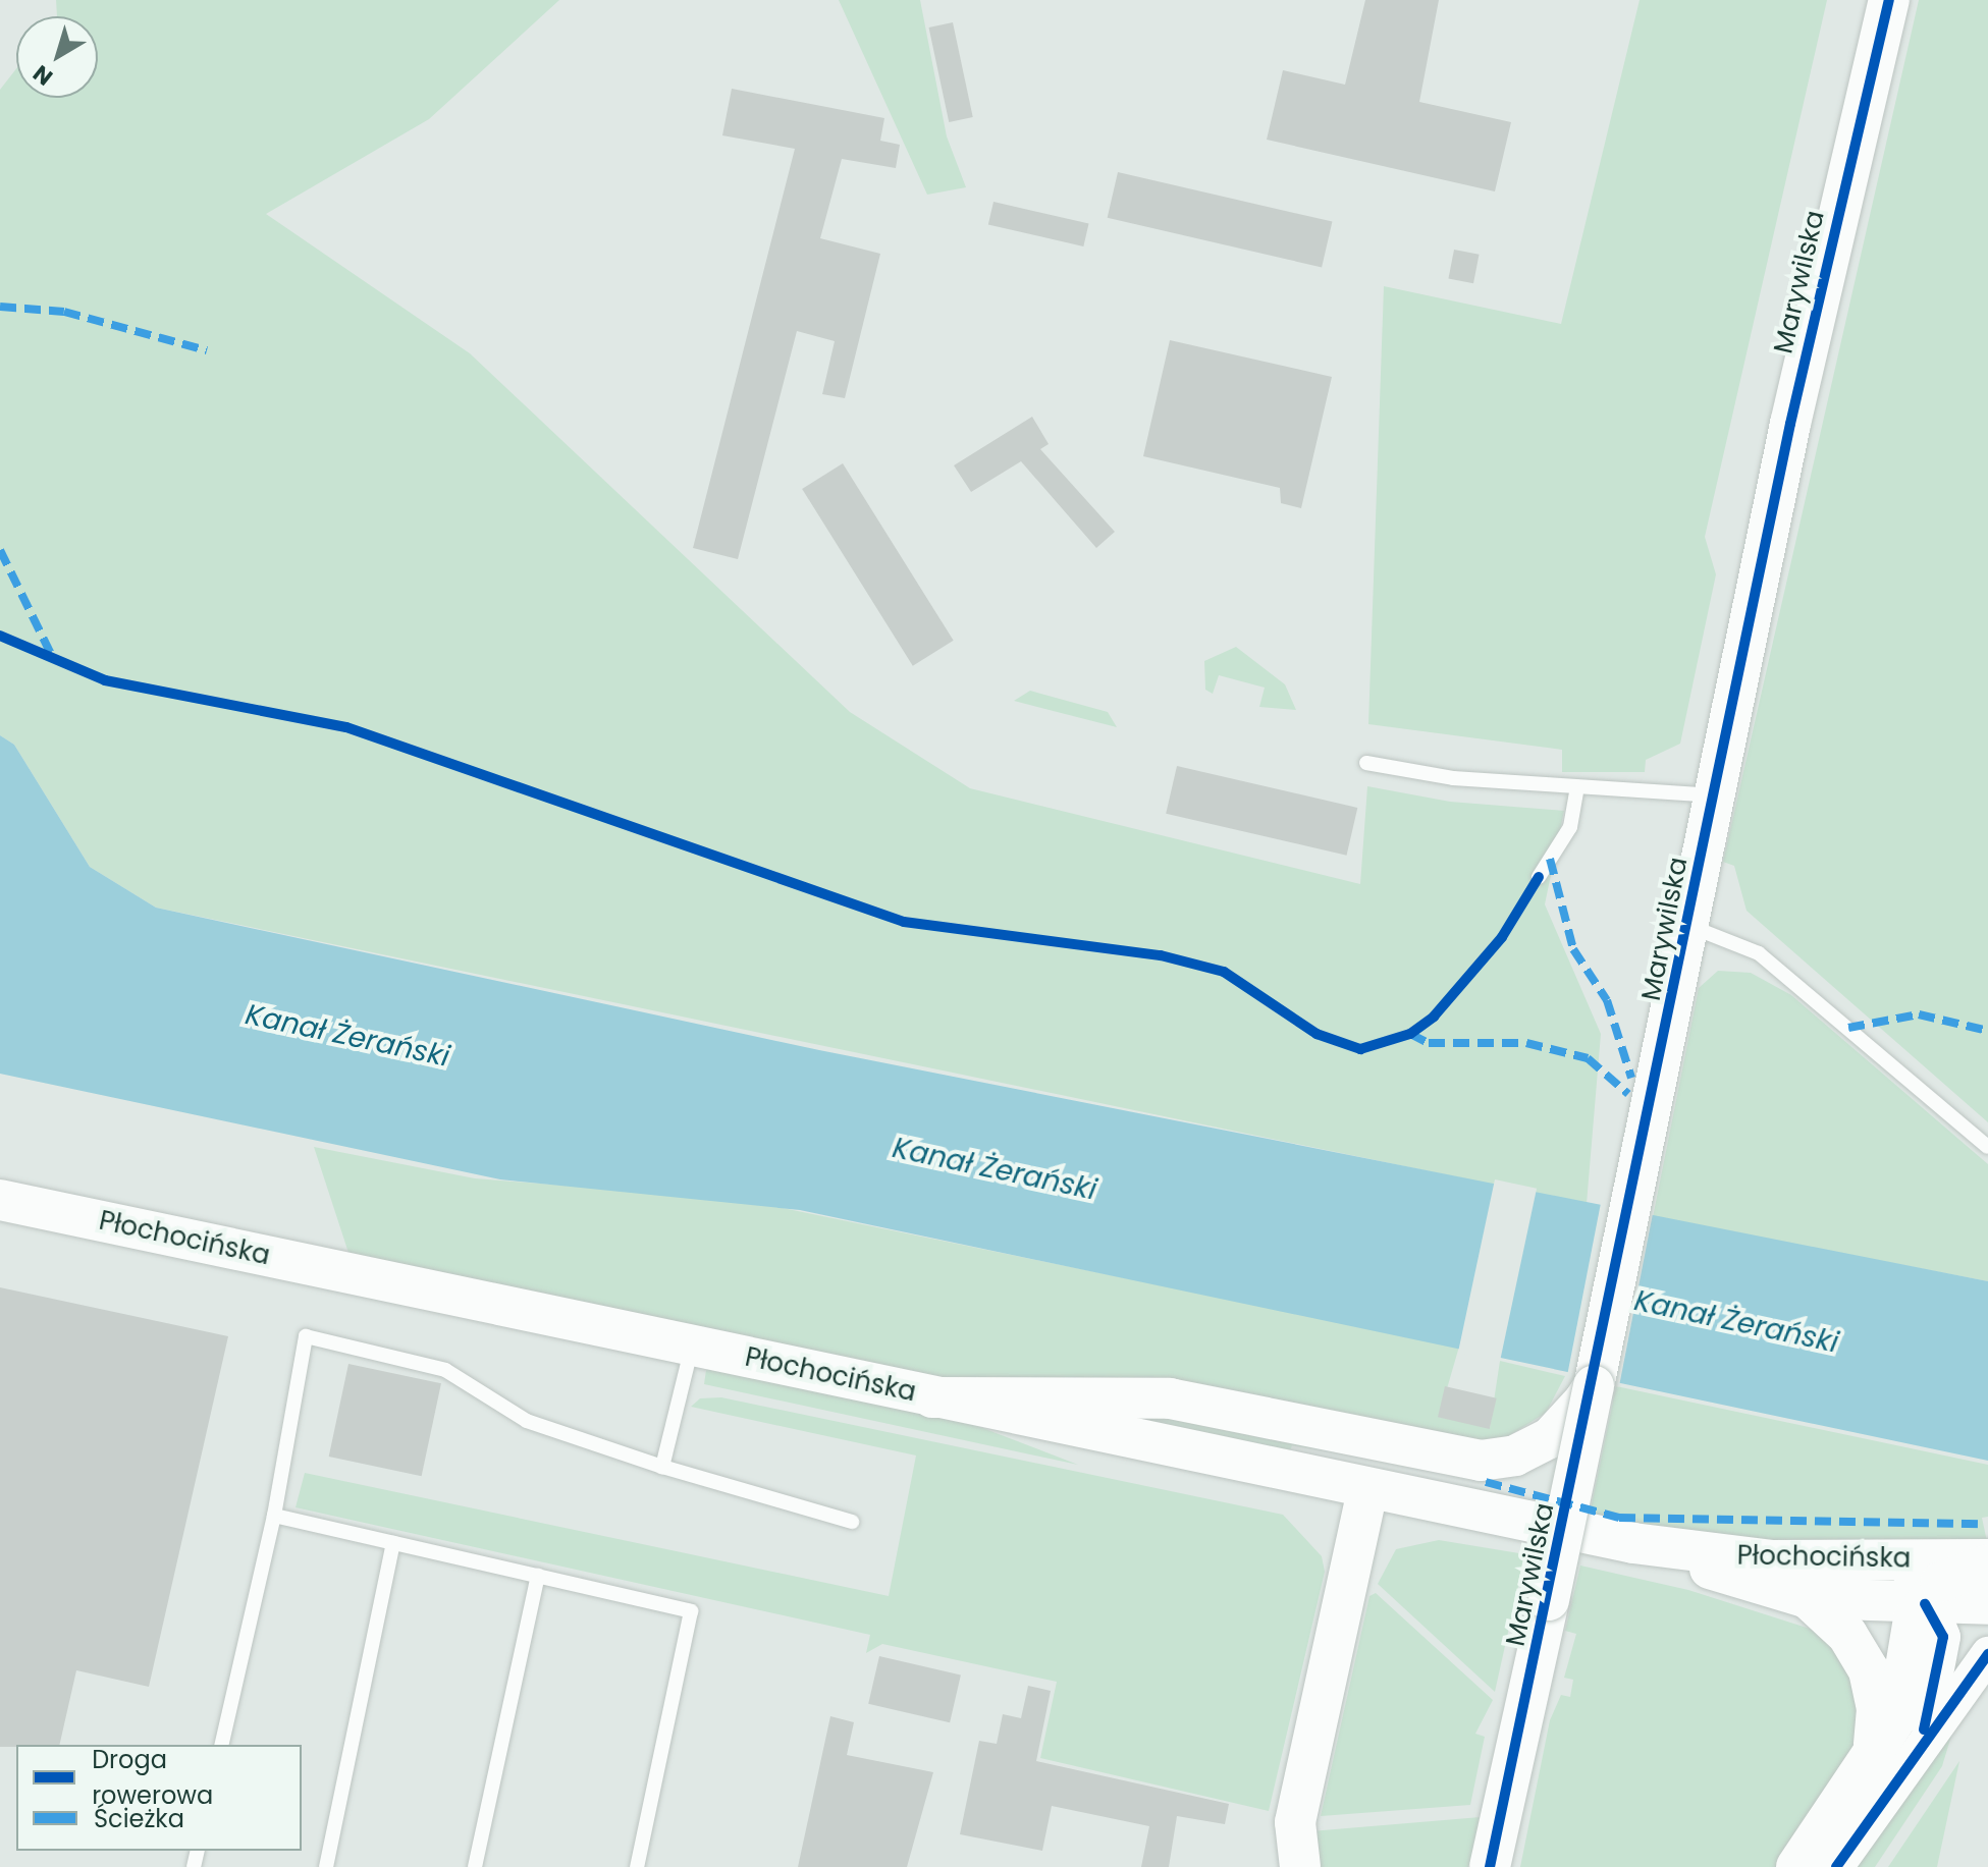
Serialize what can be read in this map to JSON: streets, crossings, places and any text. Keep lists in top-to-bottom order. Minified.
{"streets":{"main road":["Marywilska","Płochocińska"]},"water":["Kanał Żerański"],"legend":["Droga rowerowa","Ścieżka"],"north":"bottom left"}
